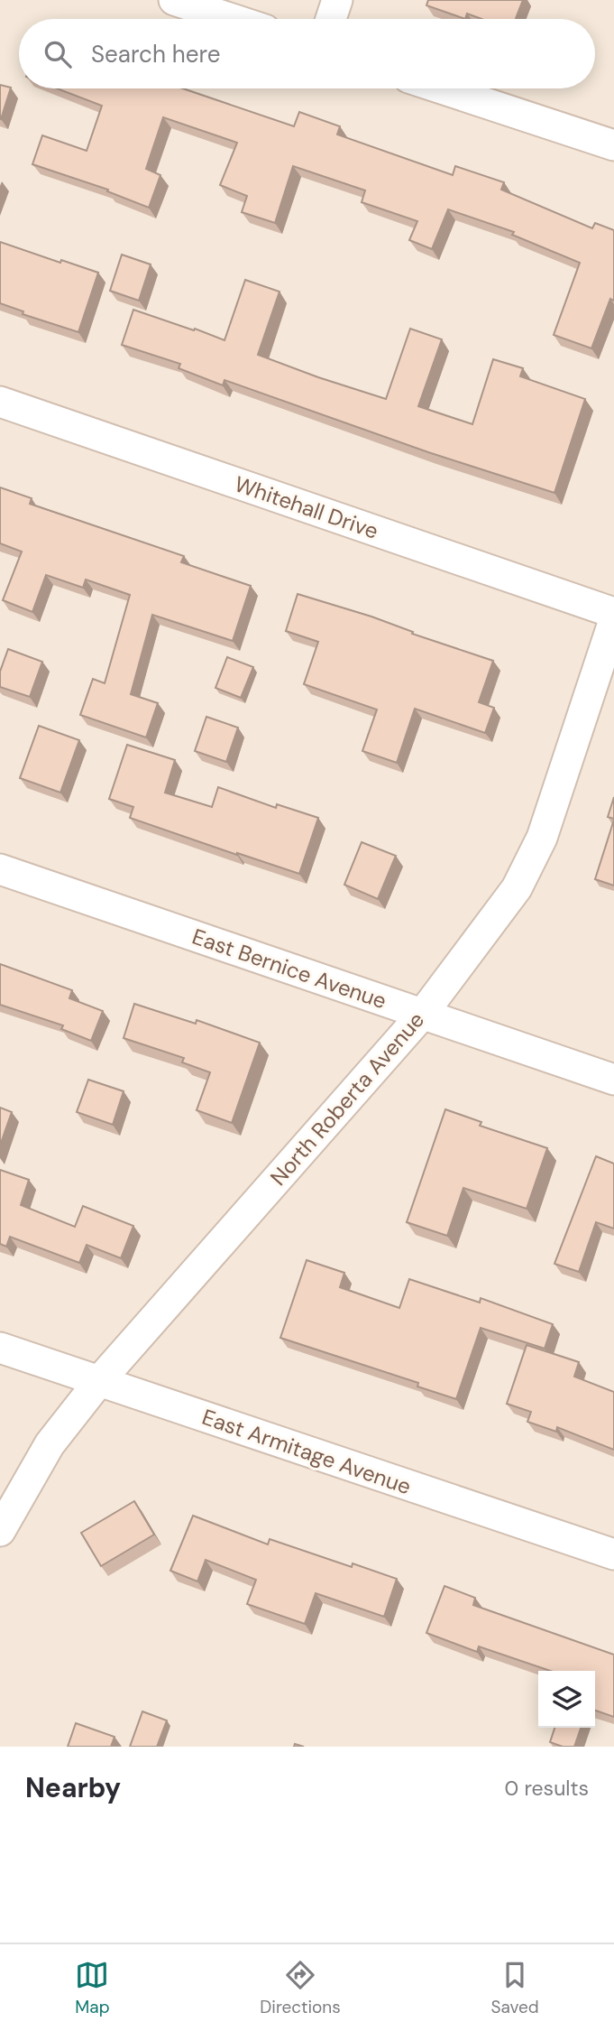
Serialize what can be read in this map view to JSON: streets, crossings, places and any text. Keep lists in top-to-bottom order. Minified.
{"streets":{"street":["Whitehall Drive","East Bernice Avenue","North Roberta Avenue","East Armitage Avenue"]},"crossings":[["East Bernice Avenue","North Roberta Avenue"],["North Roberta Avenue","East Armitage Avenue"]],"page":{"search":"Search here","heading":["Nearby","0 results"],"nav":["Map","Directions","Saved"]}}
